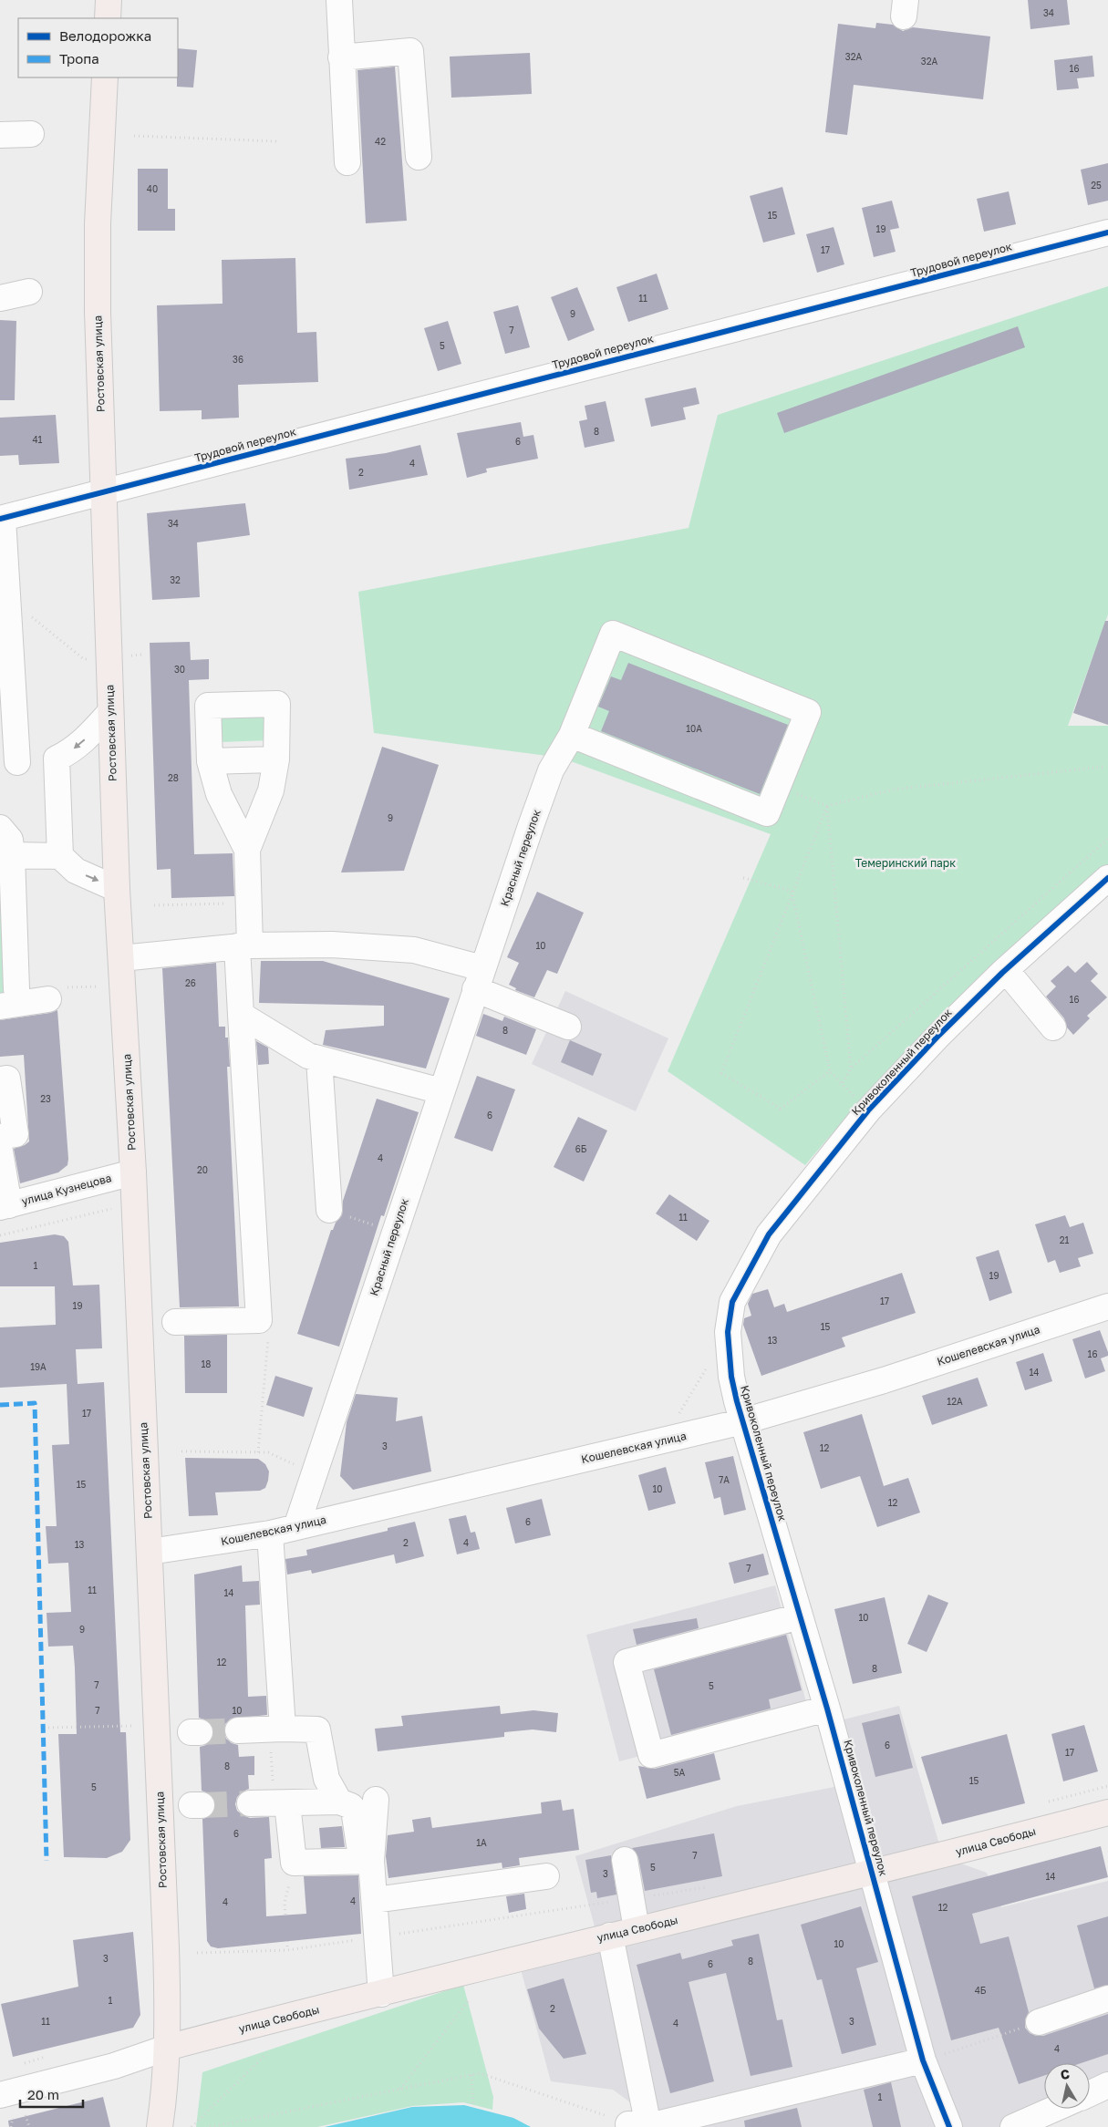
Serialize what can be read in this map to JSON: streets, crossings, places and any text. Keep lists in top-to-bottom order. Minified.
{"streets":{"main road":["Ростовская улица","улица Свободы"],"street":["Трудовой переулок","Красный переулок","Кривоколенный переулок","улица Кузнецова","Кошелевская улица"]},"crossings":[["Трудовой переулок","Ростовская улица"],["Ростовская улица","улица Кузнецова"],["Ростовская улица","Кошелевская улица"],["Ростовская улица","улица Свободы"],["Красный переулок","Кошелевская улица"],["Кривоколенный переулок","Кошелевская улица"],["Кривоколенный переулок","улица Свободы"]],"parks":["Темеринский парк"],"house_numbers":["34","32А","32А","16","42","25","40","15","19","17","11","9","7","5","36","8","41","6","4","2","34","32","30","10А","28","9","10","26","16","8","23","6","6Б","4","20","11","21","1","19","17","19","15","13","16","18","19А","14","12А","17","3","12","7А","15","10","12","6","2","4","13","7","11","14","10","9","12","8","7","5","7","10","6","17","8","5А","15","5","6","1А","7","5","3","14","4","4","12","10","3","8","6","4Б","1","2","11","3","4","4","1"],"legend":["Велодорожка","Тропа"],"scale_bar":"20 m","north":"top"}
